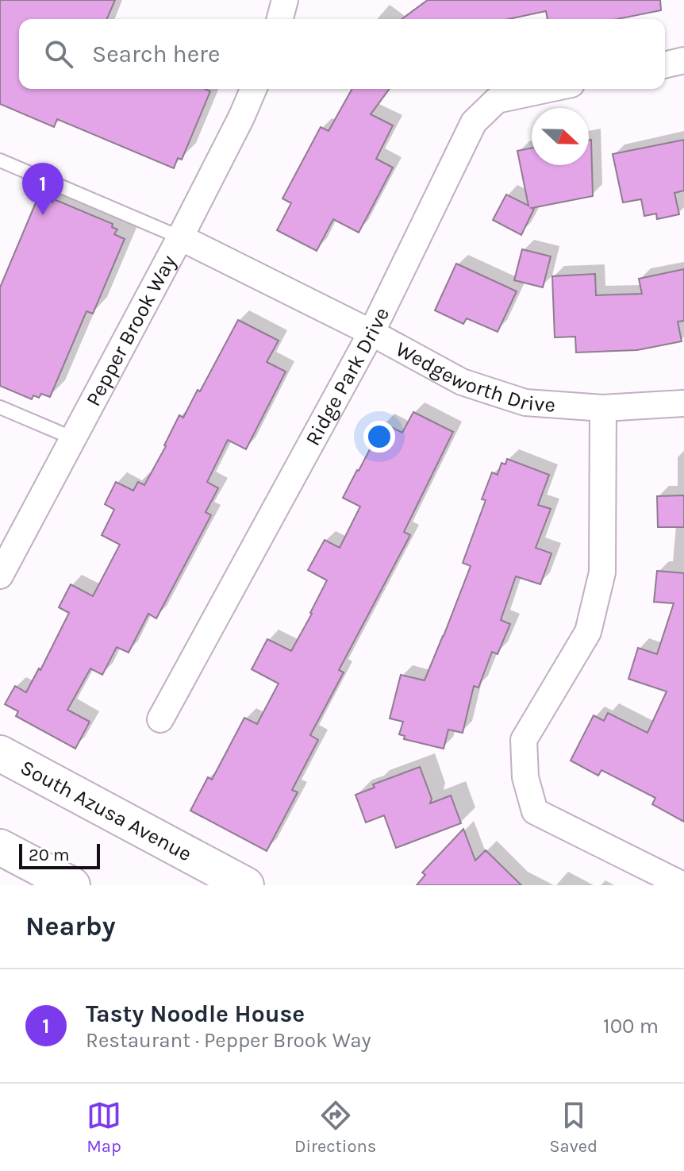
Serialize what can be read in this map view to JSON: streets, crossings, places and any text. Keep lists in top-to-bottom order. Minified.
{"streets":{"main road":["South Azusa Avenue"],"street":["Pepper Brook Way","Wedgeworth Drive","Ridge Park Drive"]},"crossings":[["Pepper Brook Way","Wedgeworth Drive"],["Wedgeworth Drive","Ridge Park Drive"]],"scale_bar":"20 m","north":"right","page":{"search":"Search here","pins":"1","scale":"20 m","heading":"Nearby","list":[{"mark":"1","name":"Tasty Noodle House","note":"Restaurant · Pepper Brook Way","value":"100 m"}],"nav":["Map","Directions","Saved"]}}
